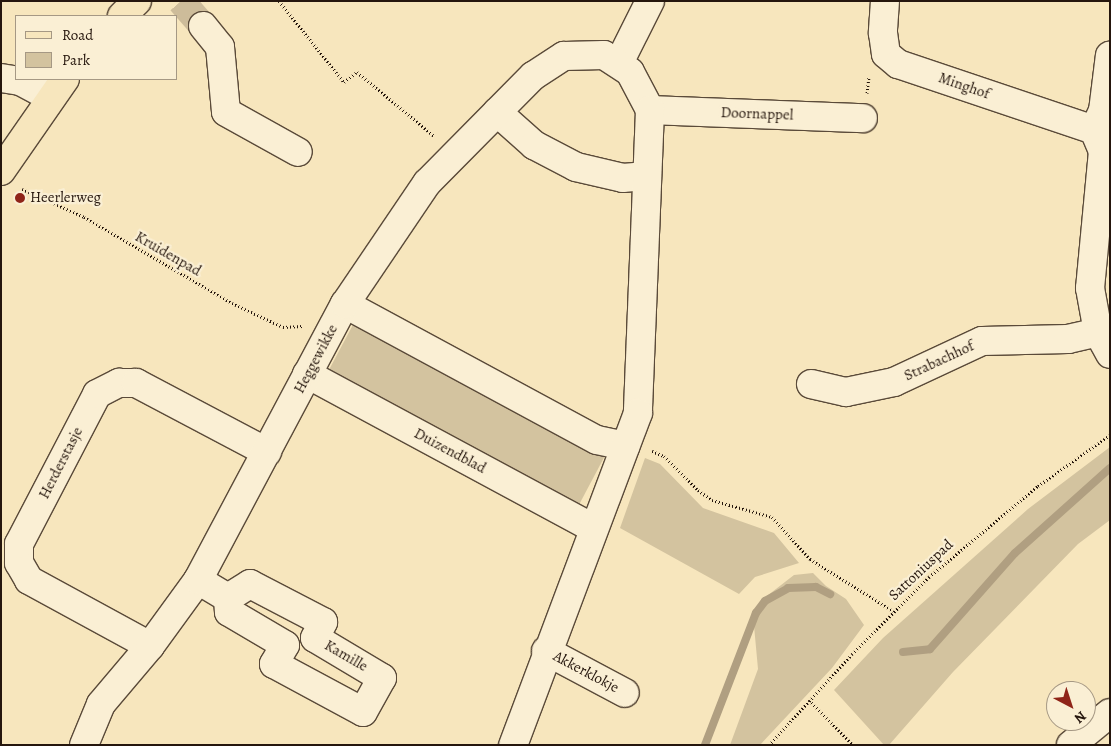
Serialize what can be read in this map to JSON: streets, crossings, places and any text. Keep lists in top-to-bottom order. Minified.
{"streets":{"street":["Minghof","Doornappel","Heggewikke","Strabachhof","Duizendblad","Herderstasje","Kamille","Akkerklokje"],"path":["Kruidenpad","Sattoniuspad"]},"crossings":[["Kruidenpad","Heggewikke"],["Heggewikke","Duizendblad"],["Heggewikke","Herderstasje"]],"places":["Heerlerweg"],"legend":["Road","Park"],"north":"bottom right"}
